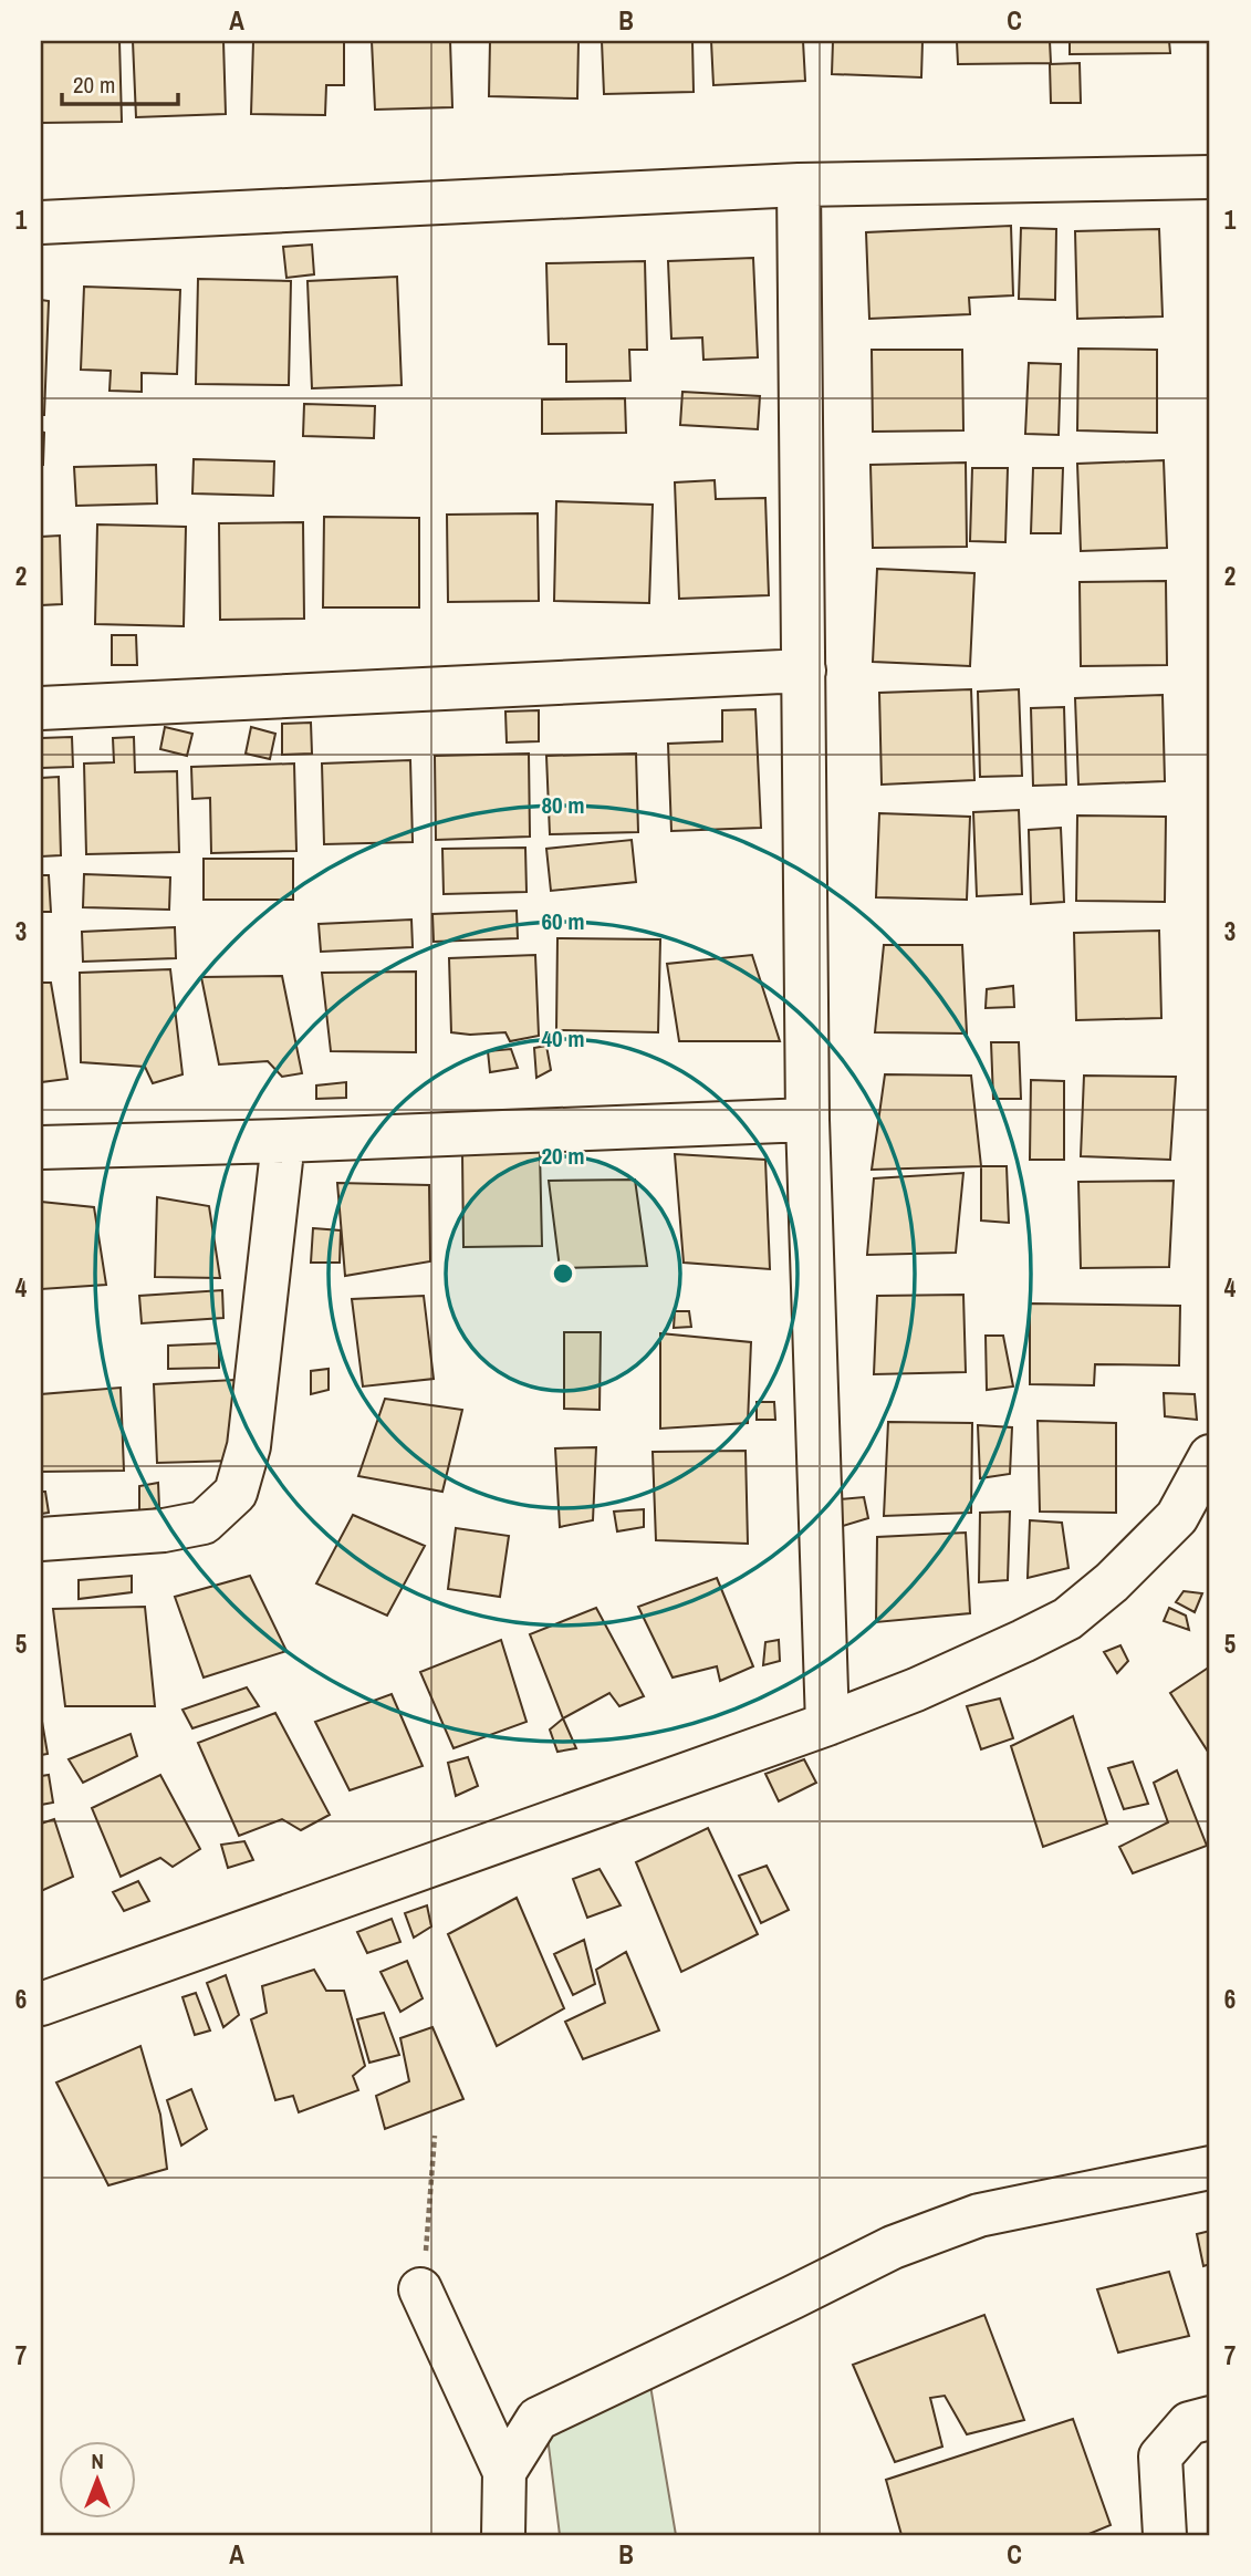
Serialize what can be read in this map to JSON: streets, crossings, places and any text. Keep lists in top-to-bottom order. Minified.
{"scale_bar":"20 m","north":"top","grid":{"columns":["A","B","C"],"rows":["1","2","3","4","5","6","7"]},"rings":["80 m","60 m","40 m","20 m"]}
